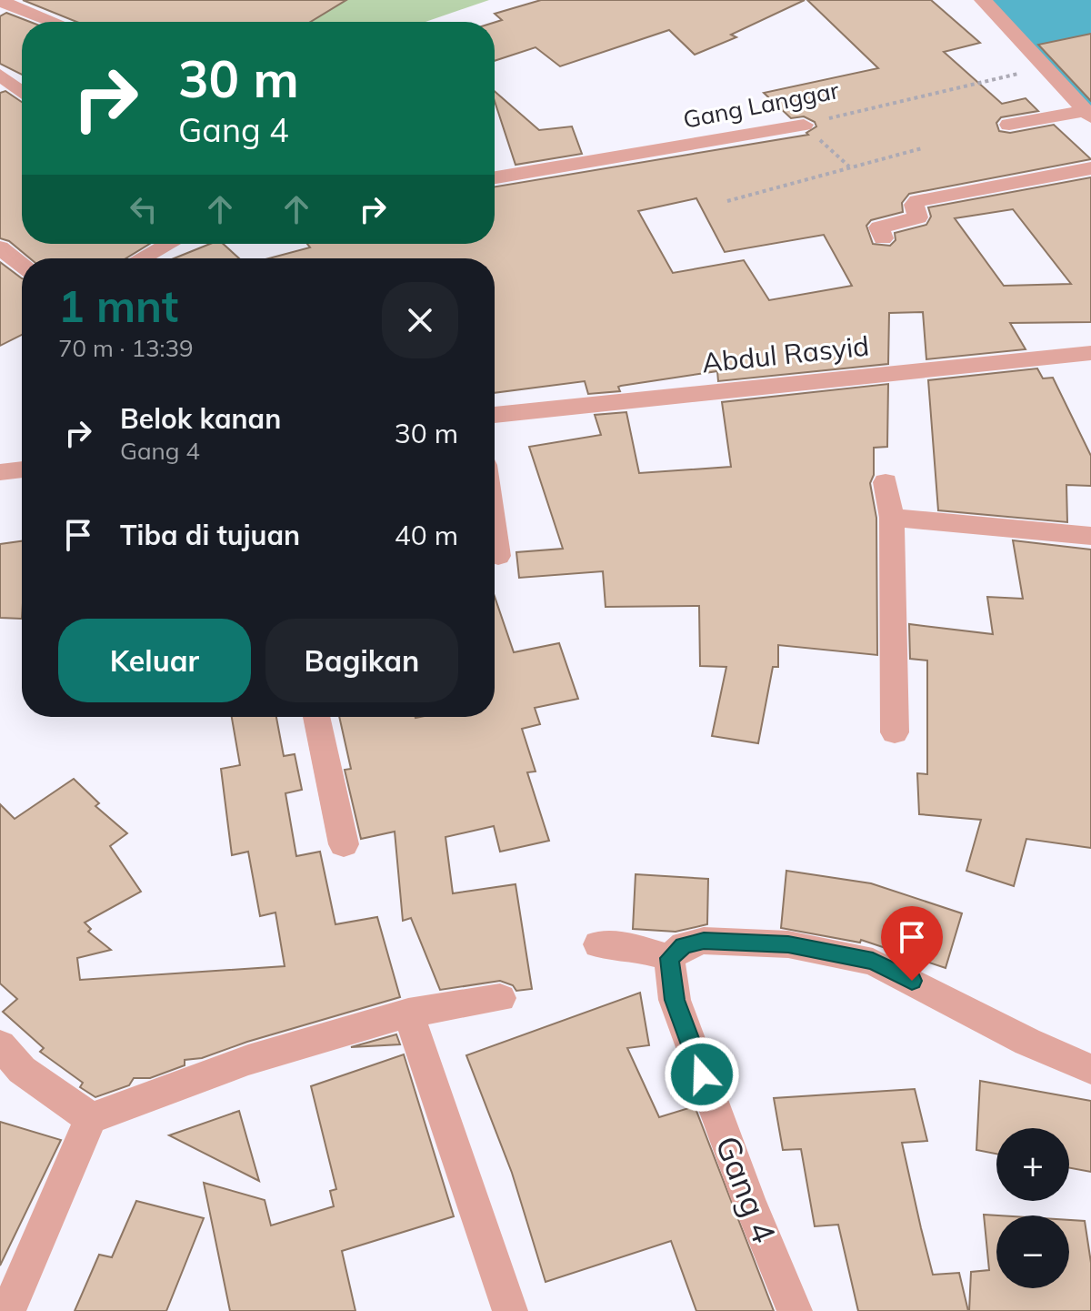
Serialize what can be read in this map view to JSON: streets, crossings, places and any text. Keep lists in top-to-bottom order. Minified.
{"streets":{"street":["Gang Langgar","Abdul Rasyid","Gang 4"]},"page":{"turn":["30 m","Gang 4"],"heading":["1 mnt","70 m · 13:39"],"list":[{"name":"Belok kanan","note":"Gang 4","value":"30 m"},{"name":"Tiba di tujuan","value":"40 m"}],"buttons":["Keluar","Bagikan"],"map_buttons":["+","−"]}}
